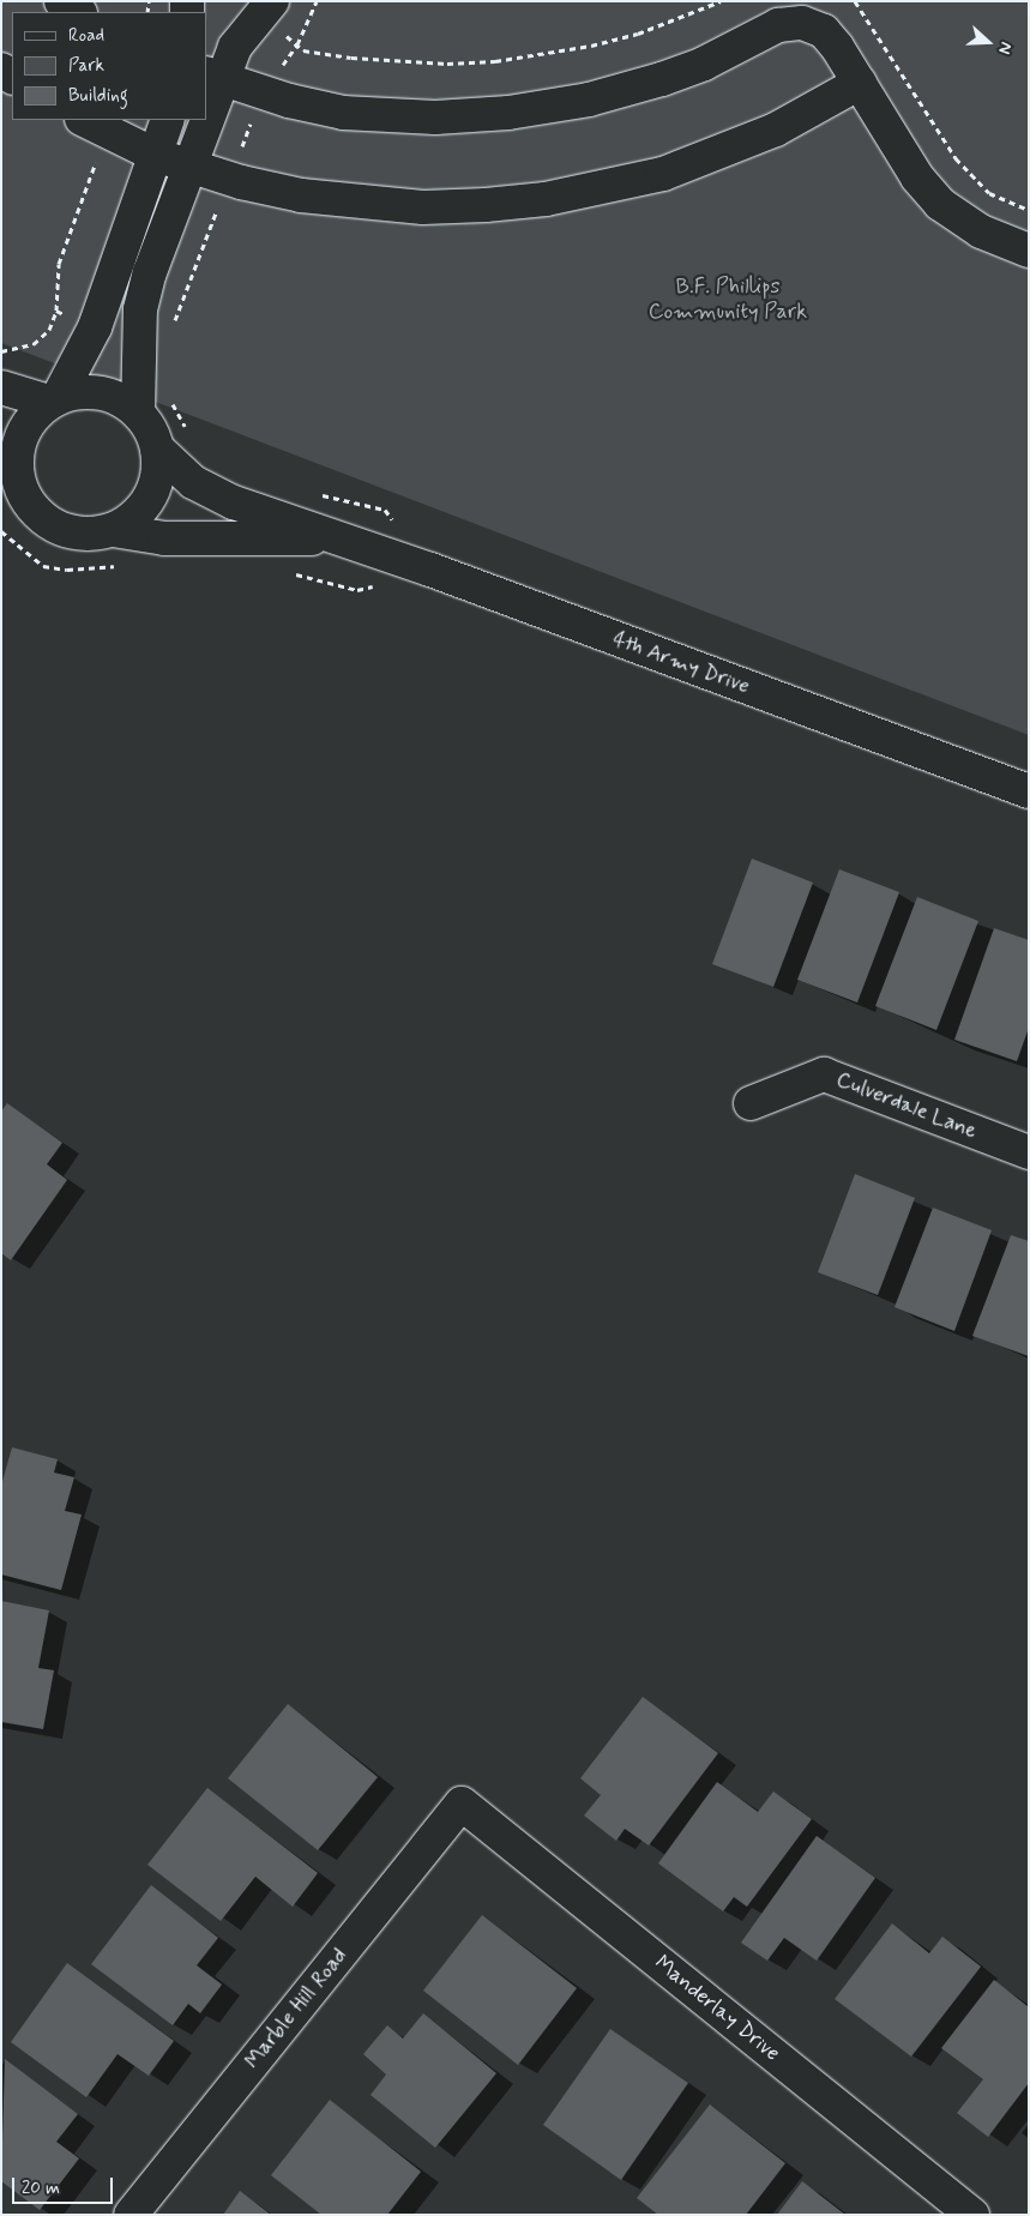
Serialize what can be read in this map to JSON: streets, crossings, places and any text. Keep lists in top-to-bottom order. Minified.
{"streets":{"street":["4th Army Drive","Culverdale Lane","Marble Hill Road","Manderlay Drive"]},"crossings":[["Marble Hill Road","Manderlay Drive"]],"parks":["B.F. Phillips Community Park"],"legend":["Road","Park","Building"],"scale_bar":"20 m","north":"right"}
